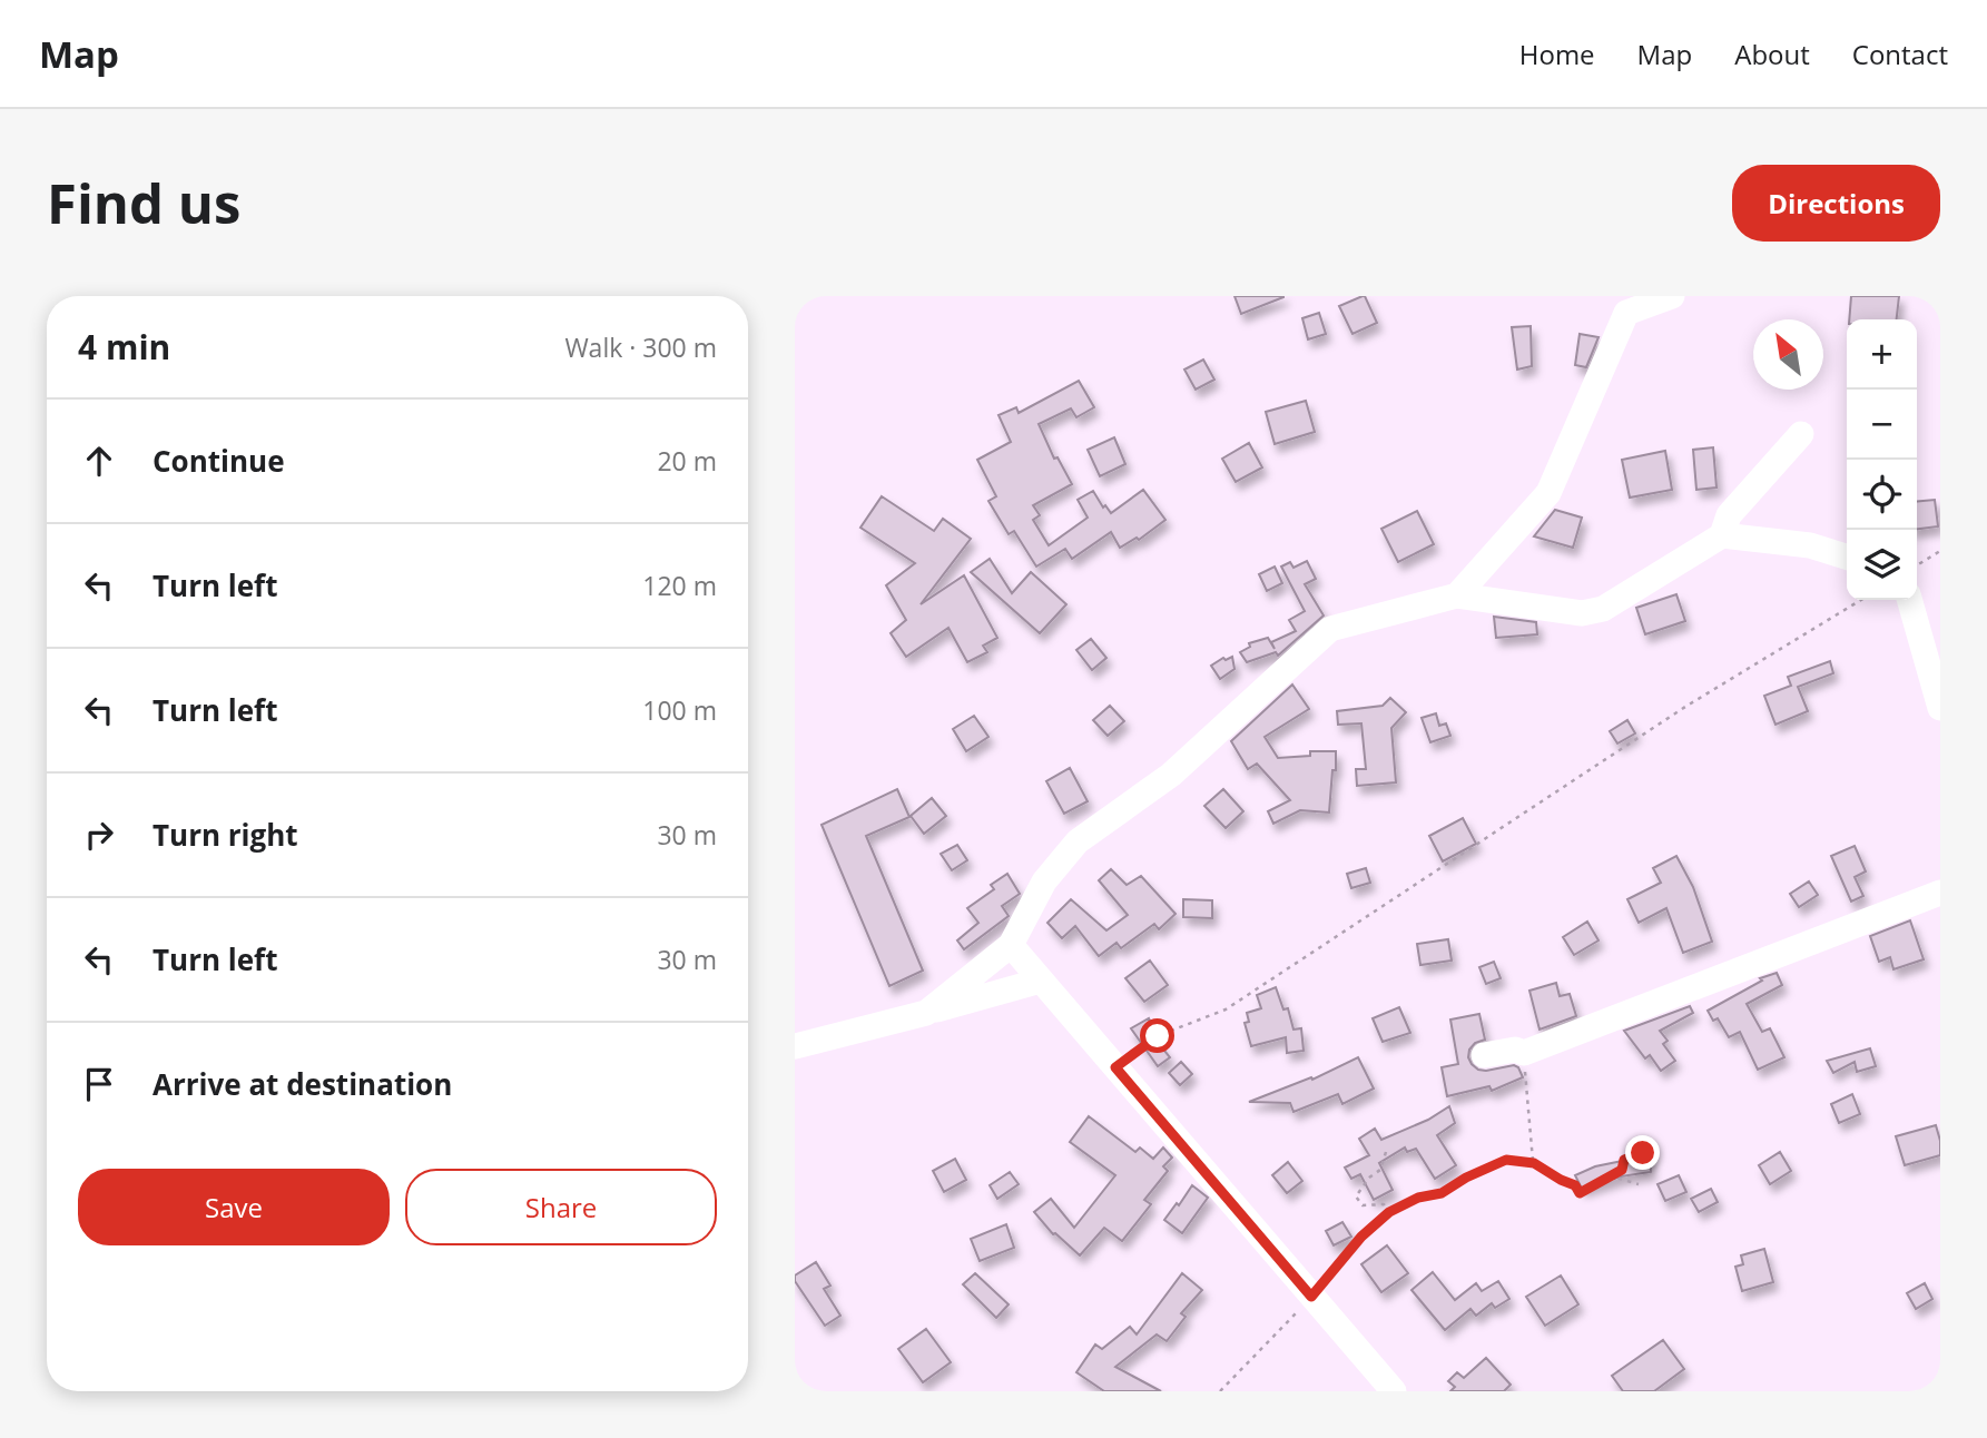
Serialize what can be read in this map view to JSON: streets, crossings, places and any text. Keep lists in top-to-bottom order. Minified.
{"north":"top left","page":{"header":"Map","nav":["Home","Map","About","Contact"],"buttons":["Directions",["Save","Share"]],"title":"Find us","heading":["4 min","Walk · 300 m"],"map_buttons":["+","−"],"list":[["Continue","20 m"],["Turn left","120 m"],["Turn left","100 m"],["Turn right","30 m"],["Turn left","30 m"],"Arrive at destination"]}}
